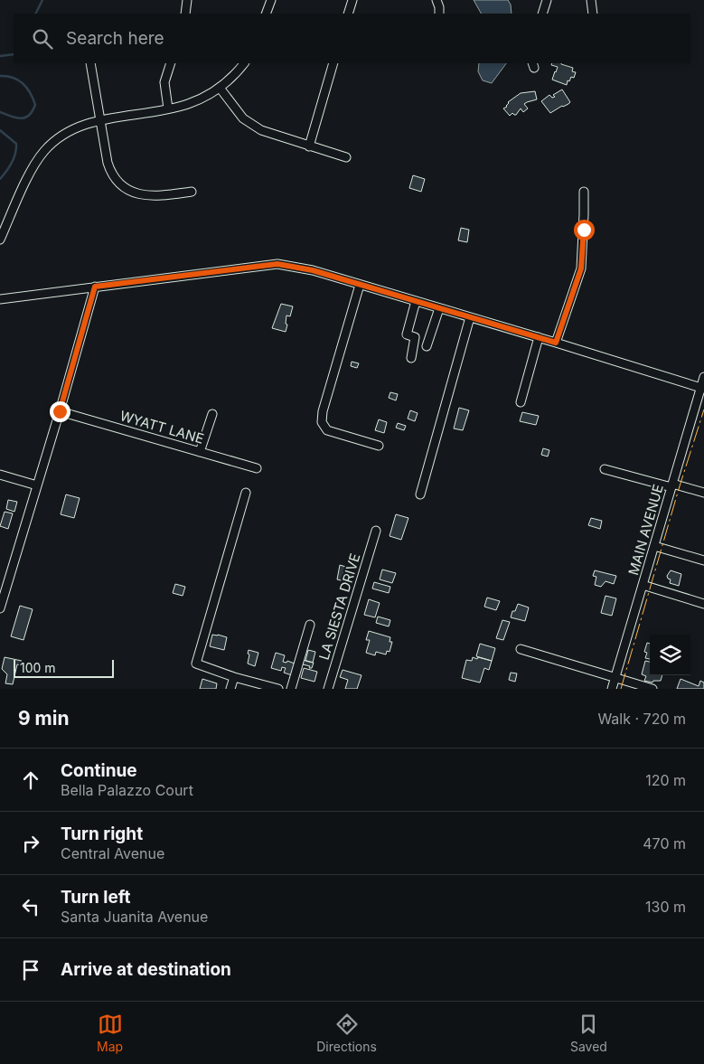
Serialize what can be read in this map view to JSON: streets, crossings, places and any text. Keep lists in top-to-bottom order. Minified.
{"streets":{"street":["WYATT LANE","MAIN AVENUE","LA SIESTA DRIVE"]},"scale_bar":"100 m","page":{"search":"Search here","scale":"100 m","heading":["9 min","Walk · 720 m"],"list":[["Continue","Bella Palazzo Court","120 m"],["Turn right","Central Avenue","470 m"],["Turn left","Santa Juanita Avenue","130 m"],"Arrive at destination"],"nav":["Map","Directions","Saved"]}}
